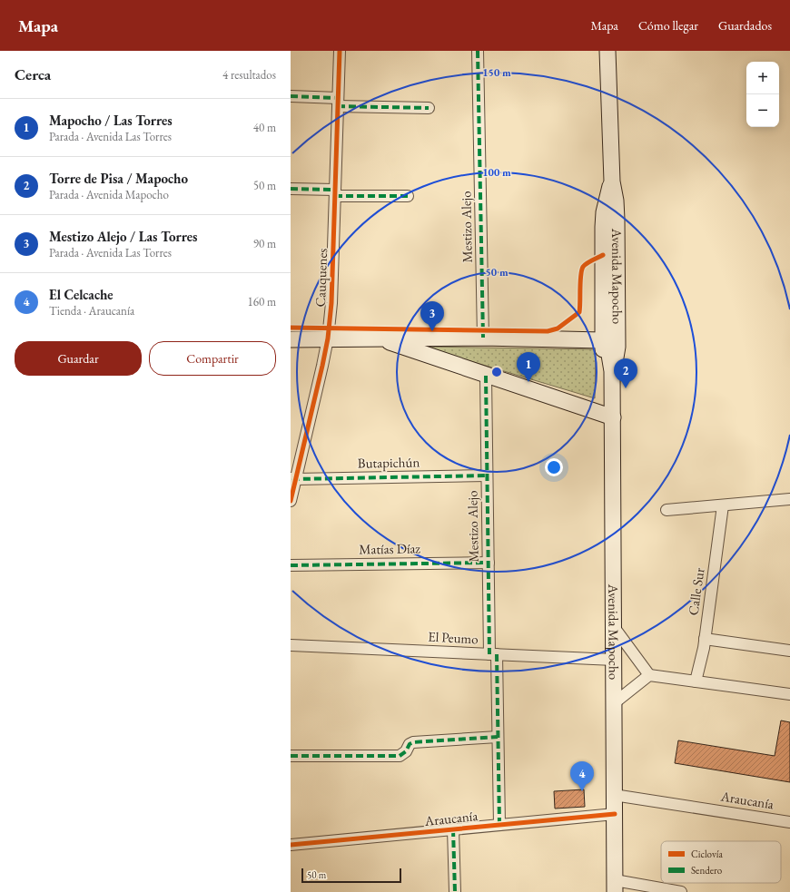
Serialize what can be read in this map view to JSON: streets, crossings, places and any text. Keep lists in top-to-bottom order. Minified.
{"streets":{"main road":["Avenida Mapocho"],"street":["Mestizo Alejo","Cauquenes","Butapichún","Matías Díaz","Calle Sur","El Peumo","Araucanía"]},"crossings":[["Mestizo Alejo","Butapichún"],["Mestizo Alejo","Matías Díaz"],["Mestizo Alejo","El Peumo"],["Mestizo Alejo","Araucanía"],["Avenida Mapocho","El Peumo"],["Avenida Mapocho","Araucanía"],["Cauquenes","Butapichún"]],"legend":["Ciclovía","Sendero"],"scale_bar":"50 m","page":{"header":"Mapa","nav":["Mapa","Cómo llegar","Guardados"],"heading":["Cerca","4 resultados"],"map_buttons":["+","−"],"list":[{"mark":"1","name":"Mapocho / Las Torres","note":"Parada · Avenida Las Torres","value":"40 m"},{"mark":"2","name":"Torre de Pisa / Mapocho","note":"Parada · Avenida Mapocho","value":"50 m"},{"mark":"3","name":"Mestizo Alejo / Las Torres","note":"Parada · Avenida Las Torres","value":"90 m"},{"mark":"4","name":"El Celcache","note":"Tienda · Araucanía","value":"160 m"}],"pins":["3","1","2","4"],"buttons":["Guardar","Compartir"],"scale":"50 m"},"rings":["150 m","100 m","50 m"]}
